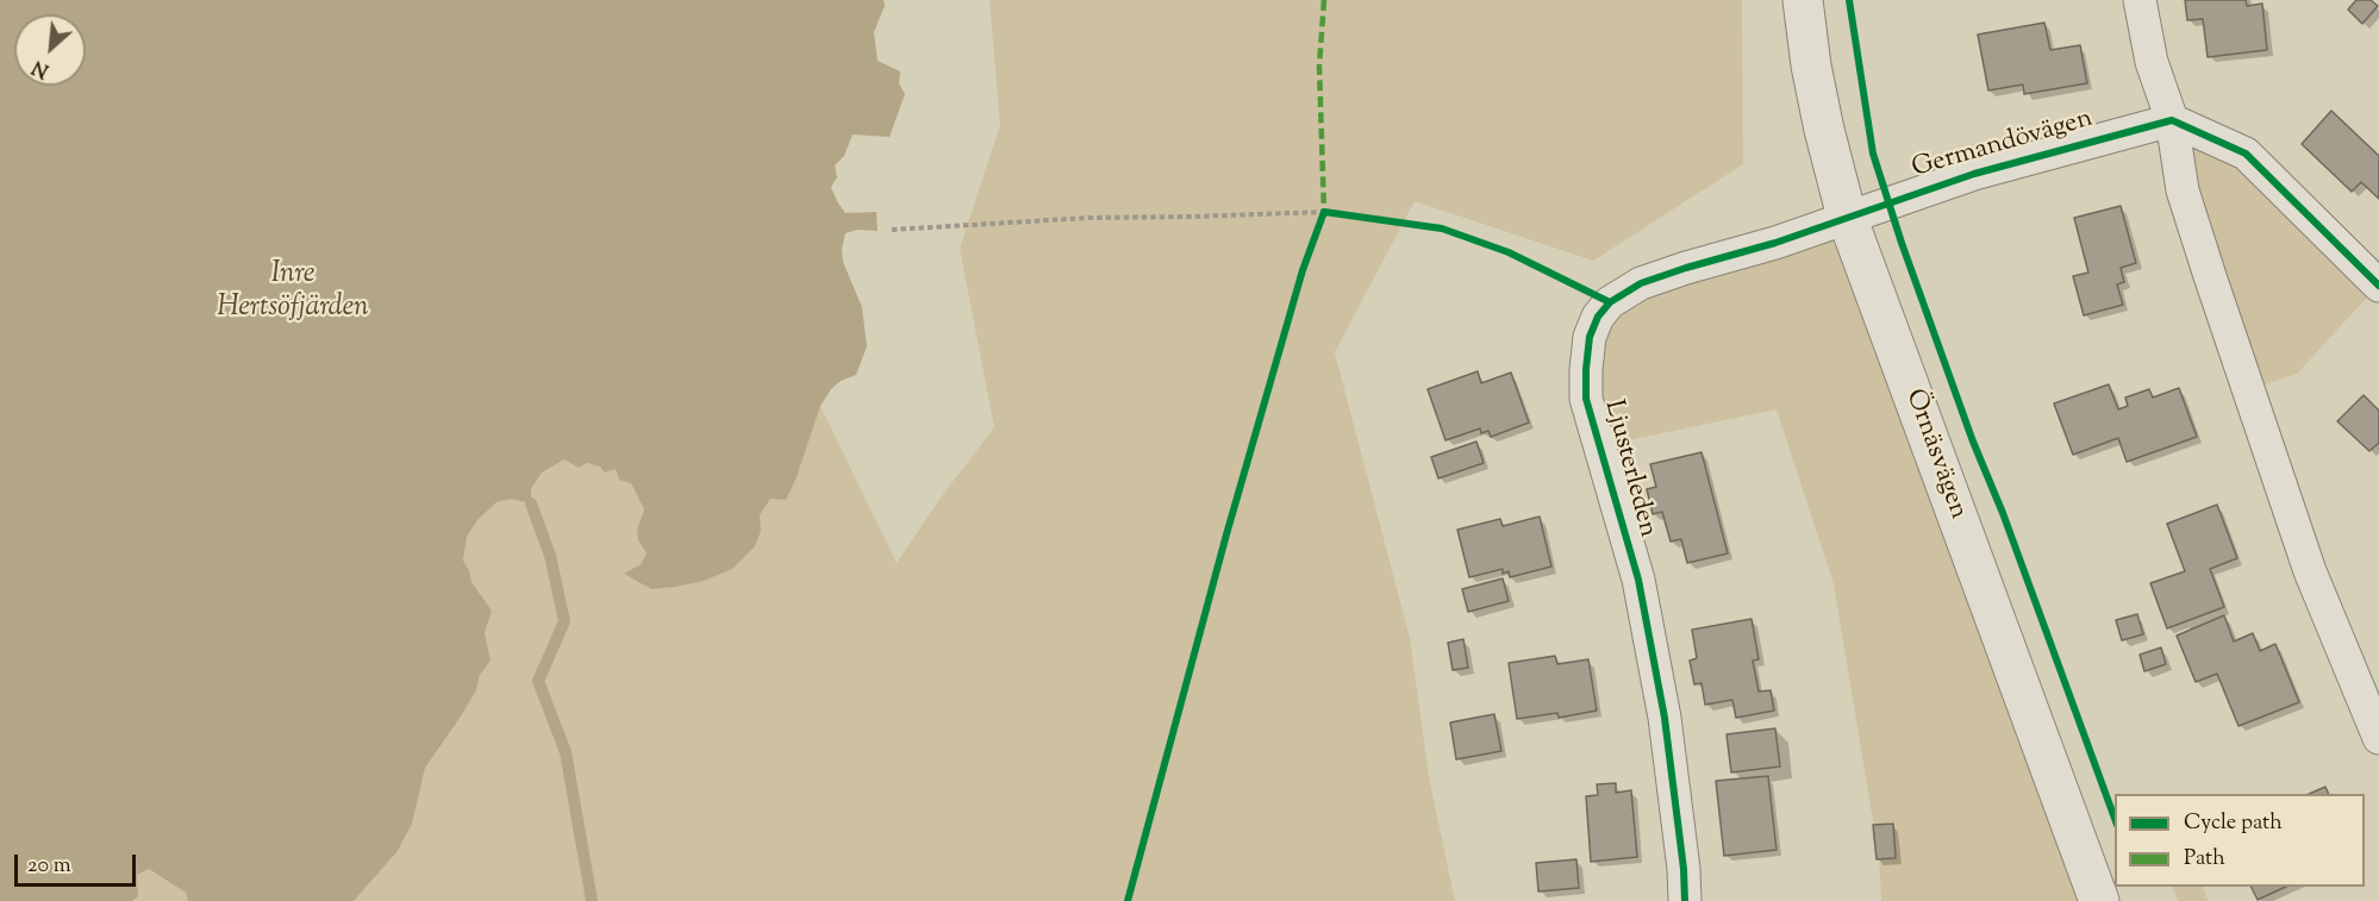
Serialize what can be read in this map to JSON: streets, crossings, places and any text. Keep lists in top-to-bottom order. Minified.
{"streets":{"street":["Germandövägen","Örnäsvägen","Ljusterleden"]},"crossings":[["Germandövägen","Örnäsvägen"],["Germandövägen","Ljusterleden"],["Örnäsvägen","Ljusterleden"]],"water":["Inre Hertsöfjärden"],"legend":["Cycle path","Path"],"scale_bar":"20 m","north":"bottom left"}
